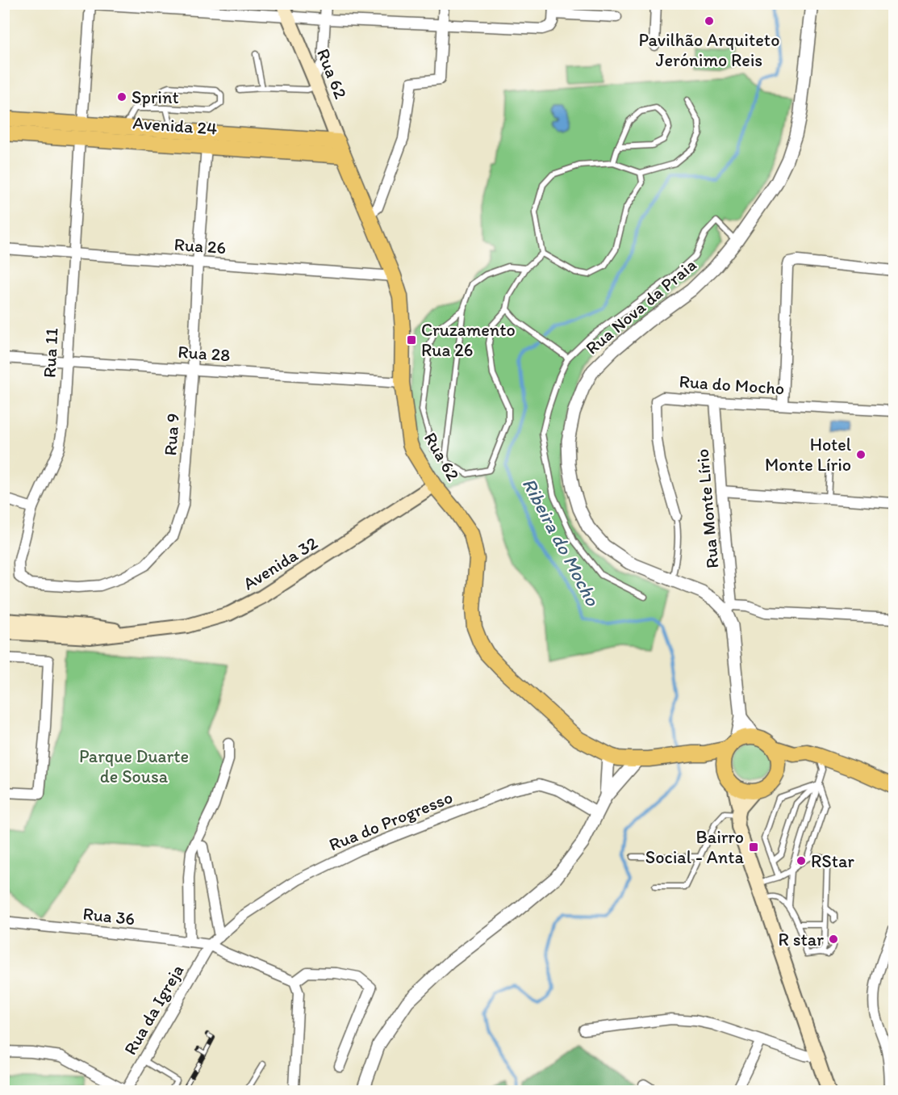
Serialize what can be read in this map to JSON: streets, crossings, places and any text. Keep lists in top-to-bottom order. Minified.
{"streets":{"main road":["Rua 62","Avenida 24","Avenida 32"],"street":["Rua 26","Rua Nova da Praia","Rua 11","Rua 28","Rua do Mocho","Rua 9","Rua Monte Lírio","Rua do Progresso","Rua 36","Rua da Igreja"]},"crossings":[["Rua 62","Avenida 24"],["Rua 62","Rua 26"],["Rua 62","Rua 28"],["Rua 62","Avenida 32"],["Avenida 24","Rua 11"],["Avenida 24","Rua 9"],["Rua 26","Rua 11"],["Rua 26","Rua 9"],["Rua Nova da Praia","Rua Monte Lírio"],["Rua 11","Rua 28"],["Rua 11","Rua 9"],["Rua 28","Rua 9"],["Rua do Mocho","Rua Monte Lírio"],["Rua do Progresso","Rua 36"],["Rua do Progresso","Rua da Igreja"],["Rua 36","Rua da Igreja"]],"water":["Ribeira do Mocho"],"parks":["Parque Duarte de Sousa"],"places":{"other":["Pavilhão Arquiteto Jerónimo Reis","Sprint","Hotel Monte Lírio","RStar","R star"],"transit":["Cruzamento Rua 26","Bairro Social - Anta"]}}
